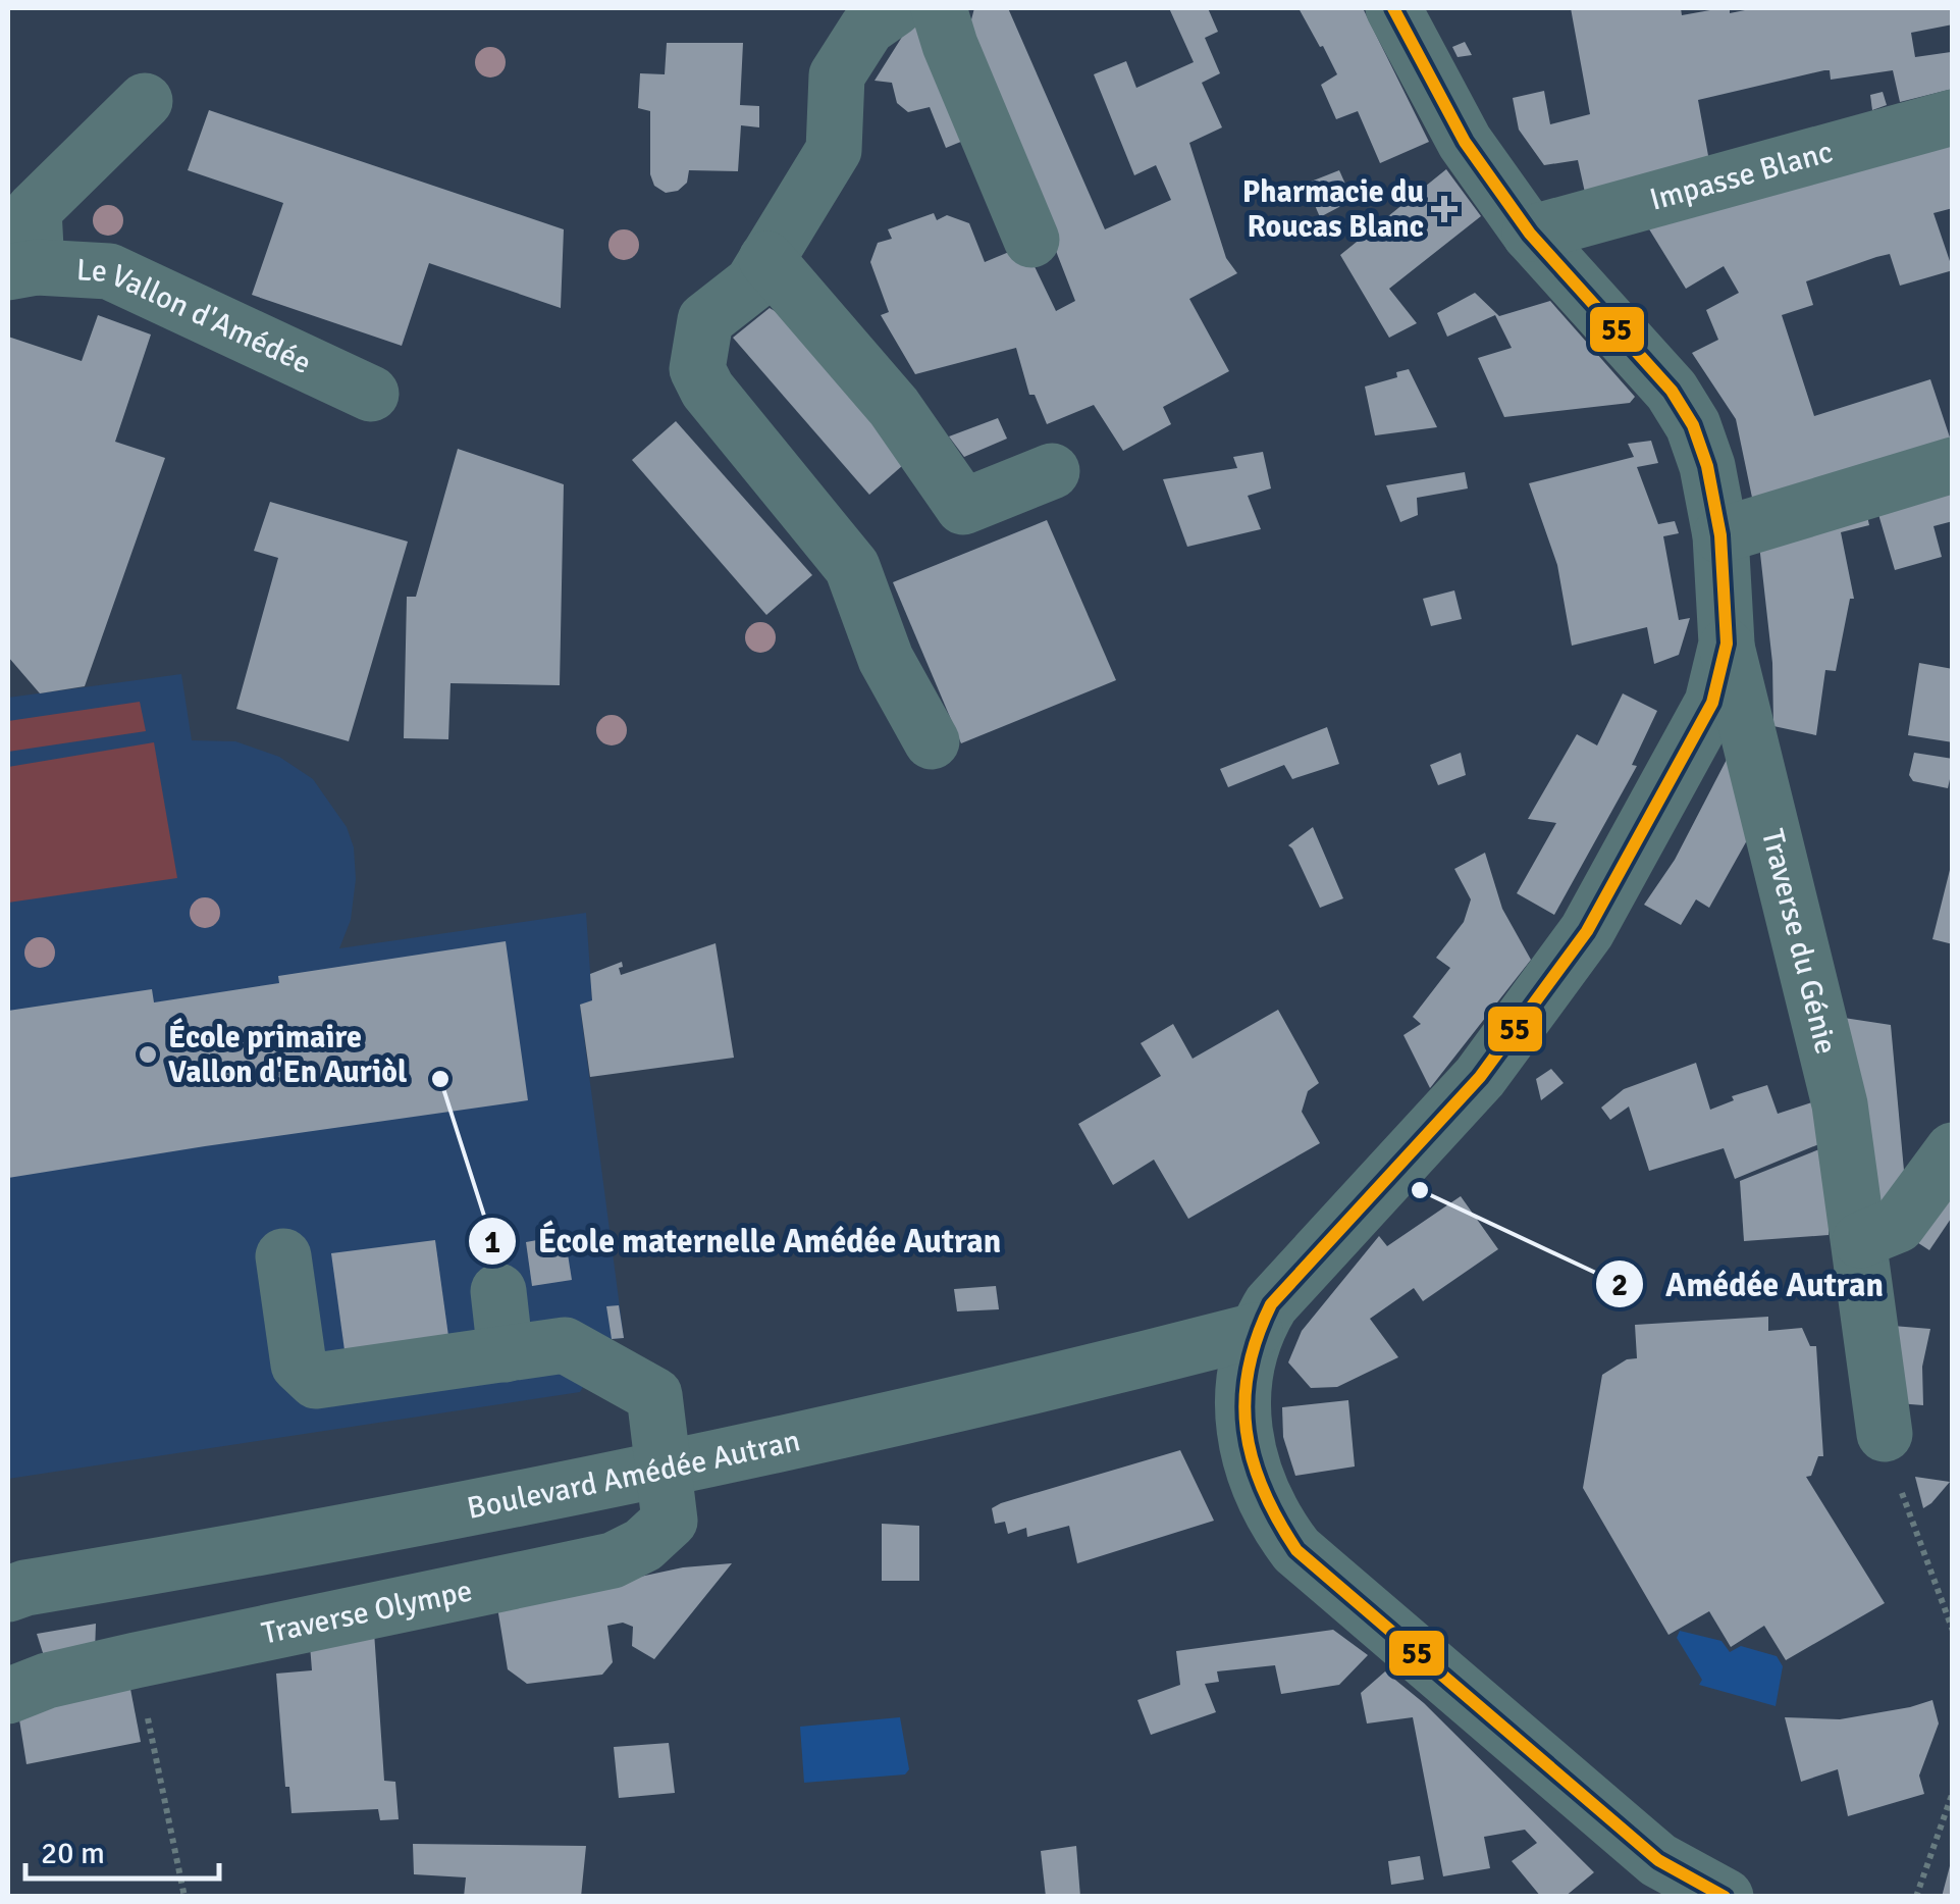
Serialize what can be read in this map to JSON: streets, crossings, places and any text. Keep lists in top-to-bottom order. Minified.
{"streets":{"street":["Impasse Blanc","Le Vallon d'Amédée","Traverse du Génie","Boulevard Amédée Autran","Traverse Olympe"]},"crossings":[["Boulevard Amédée Autran","Traverse Olympe"]],"places":{"health":["Pharmacie du Roucas Blanc"],"other":["École primaire Vallon d'En Auriòl","École maternelle Amédée Autran","Amédée Autran"]},"lines":["transit line 55"],"scale_bar":"20 m"}
